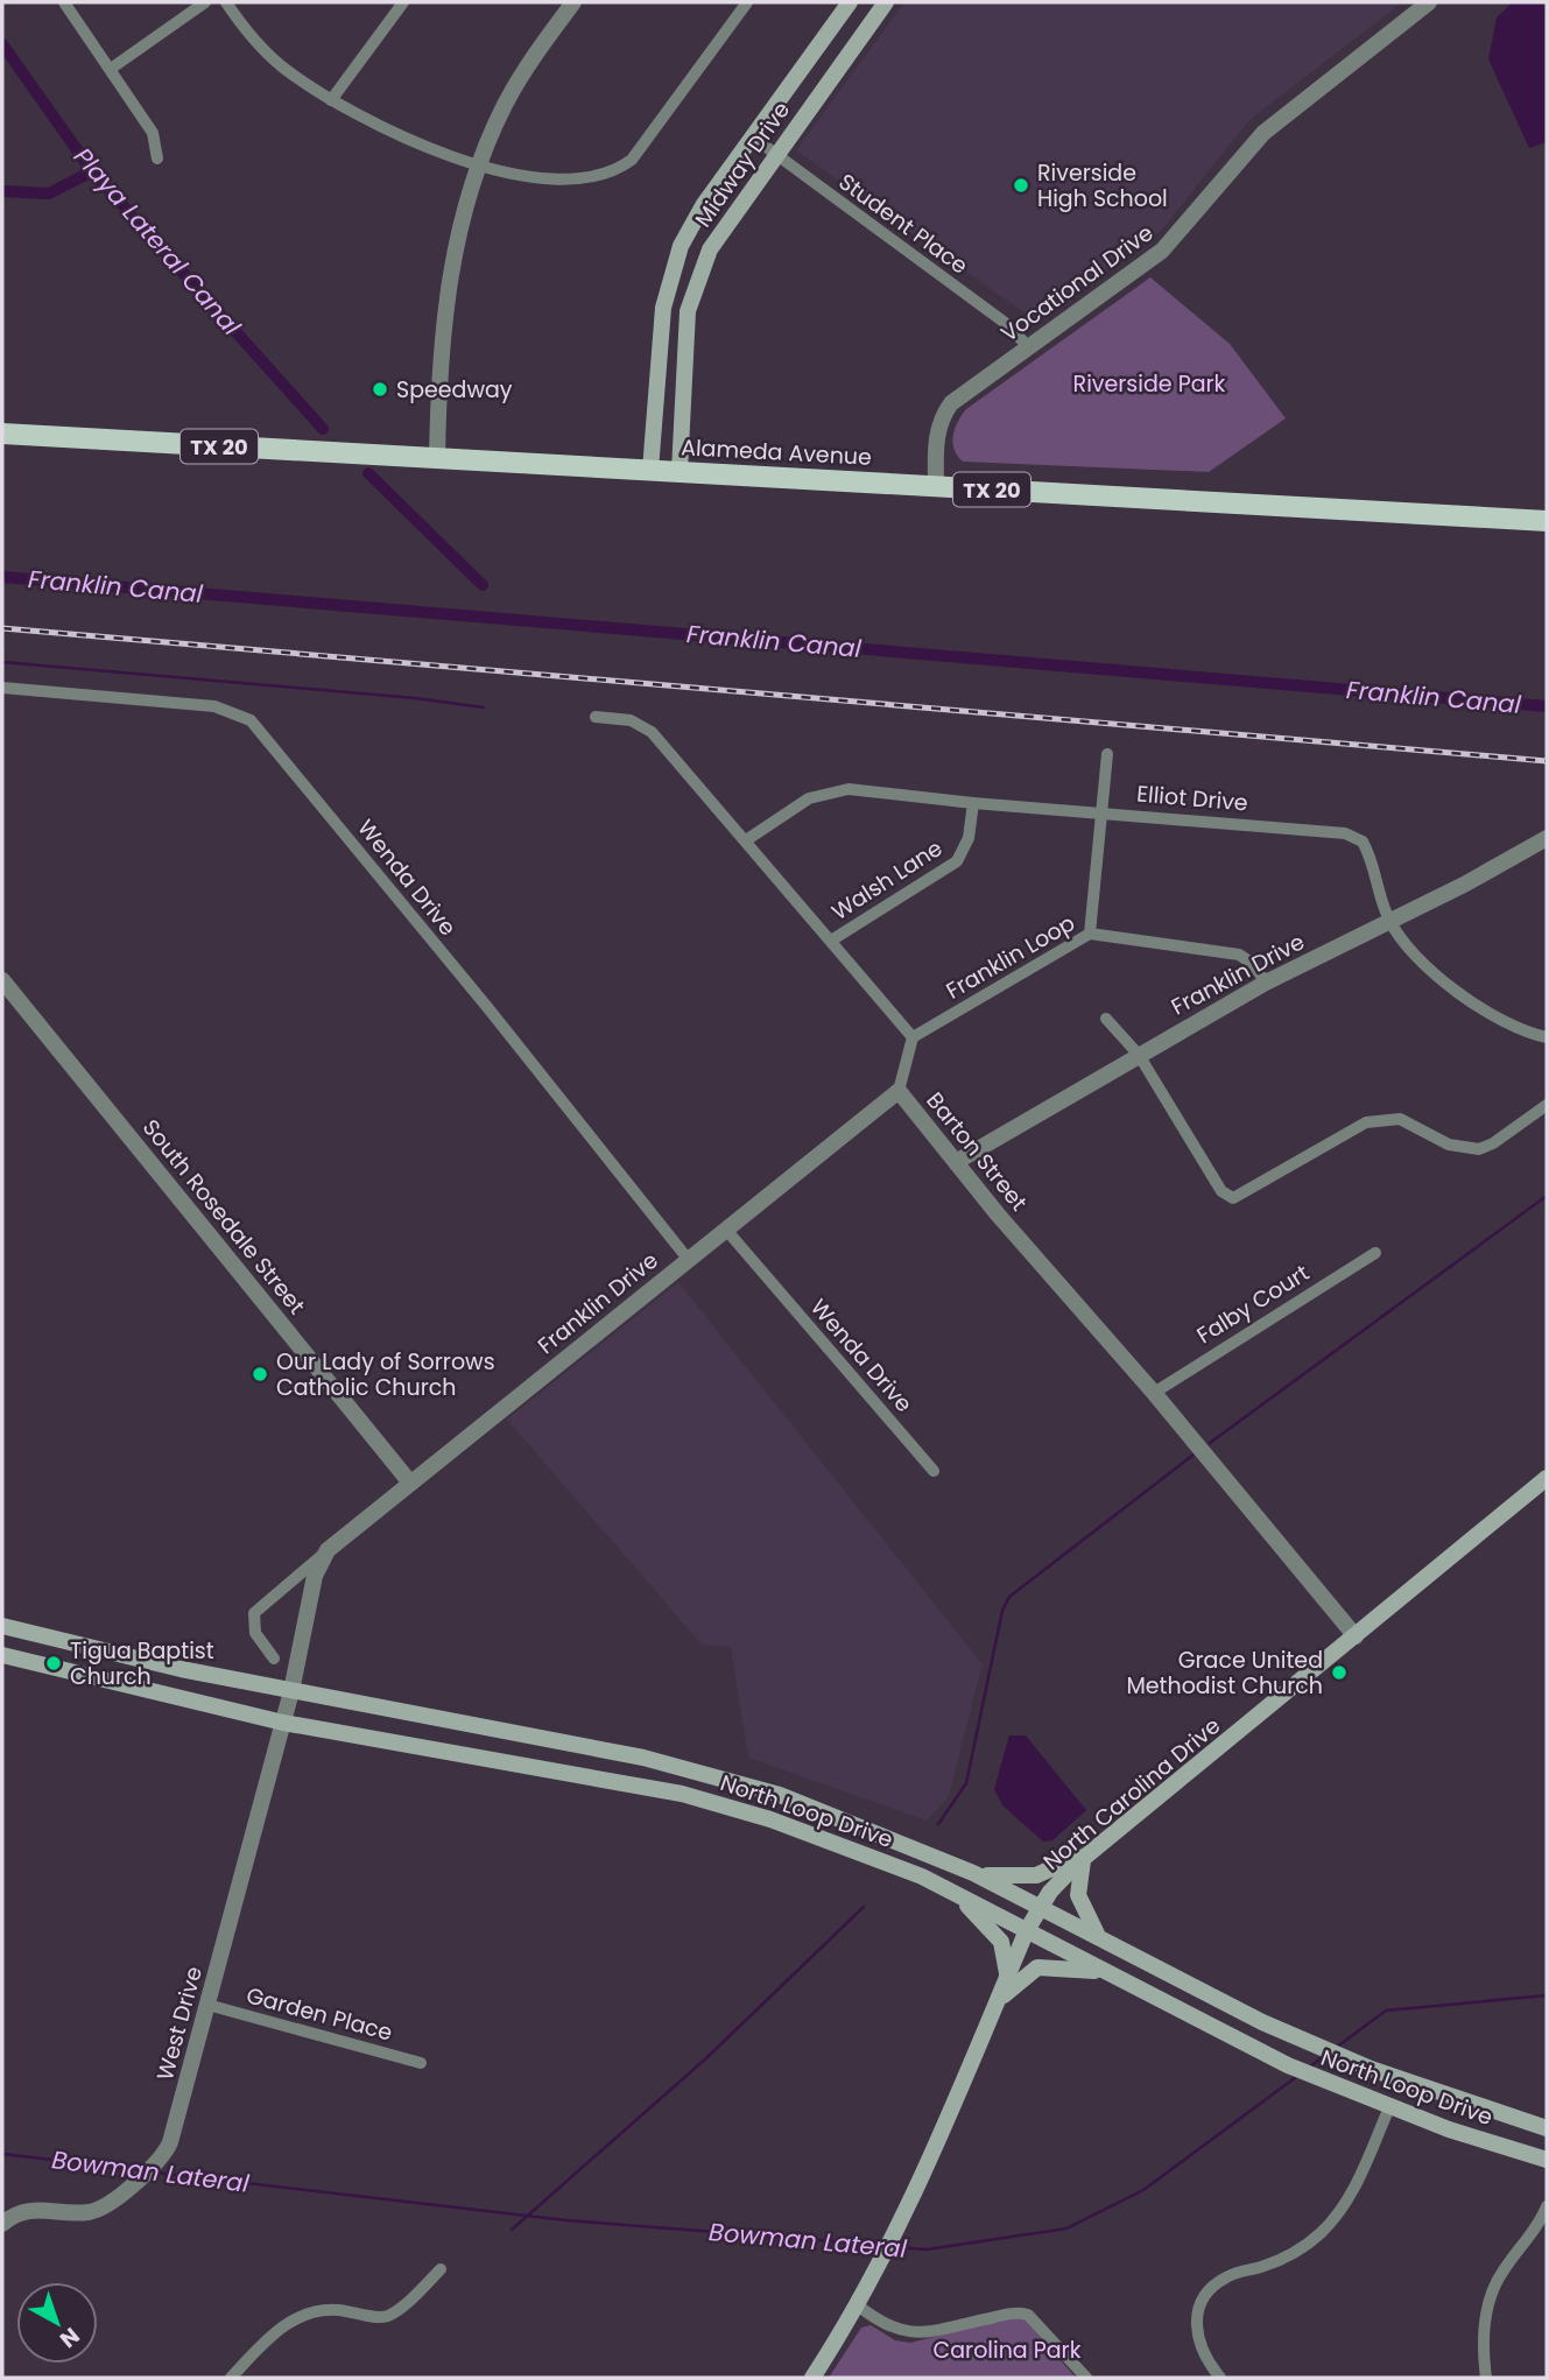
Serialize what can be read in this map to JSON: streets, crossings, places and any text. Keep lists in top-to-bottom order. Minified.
{"streets":{"main road":["Midway Drive","TX 20","Alameda Avenue","North Carolina Drive","North Loop Drive"],"street":["Student Place","Vocational Drive","Elliot Drive","Wenda Drive","Walsh Lane","Franklin Loop","Franklin Drive","Barton Street","South Rosedale Street","Falby Court","Garden Place","West Drive"]},"crossings":[["Midway Drive","Student Place"],["Midway Drive","Alameda Avenue"],["Student Place","Vocational Drive"],["Vocational Drive","Alameda Avenue"],["Elliot Drive","Walsh Lane"],["Elliot Drive","Franklin Drive"],["Wenda Drive","Franklin Drive"],["Franklin Loop","Franklin Drive"],["Franklin Loop","Barton Street"],["Franklin Drive","Barton Street"],["Franklin Drive","South Rosedale Street"],["Franklin Drive","North Loop Drive"],["Franklin Drive","West Drive"],["Barton Street","Falby Court"],["Barton Street","North Carolina Drive"],["North Carolina Drive","North Loop Drive"],["North Loop Drive","West Drive"],["Garden Place","West Drive"]],"water":["Playa Lateral Canal","Franklin Canal","Bowman Lateral"],"parks":["Riverside Park","Carolina Park"],"places":["Riverside High School","Speedway","Our Lady of Sorrows Catholic Church","Tigua Baptist Church","Grace United Methodist Church"],"north":"bottom right"}
